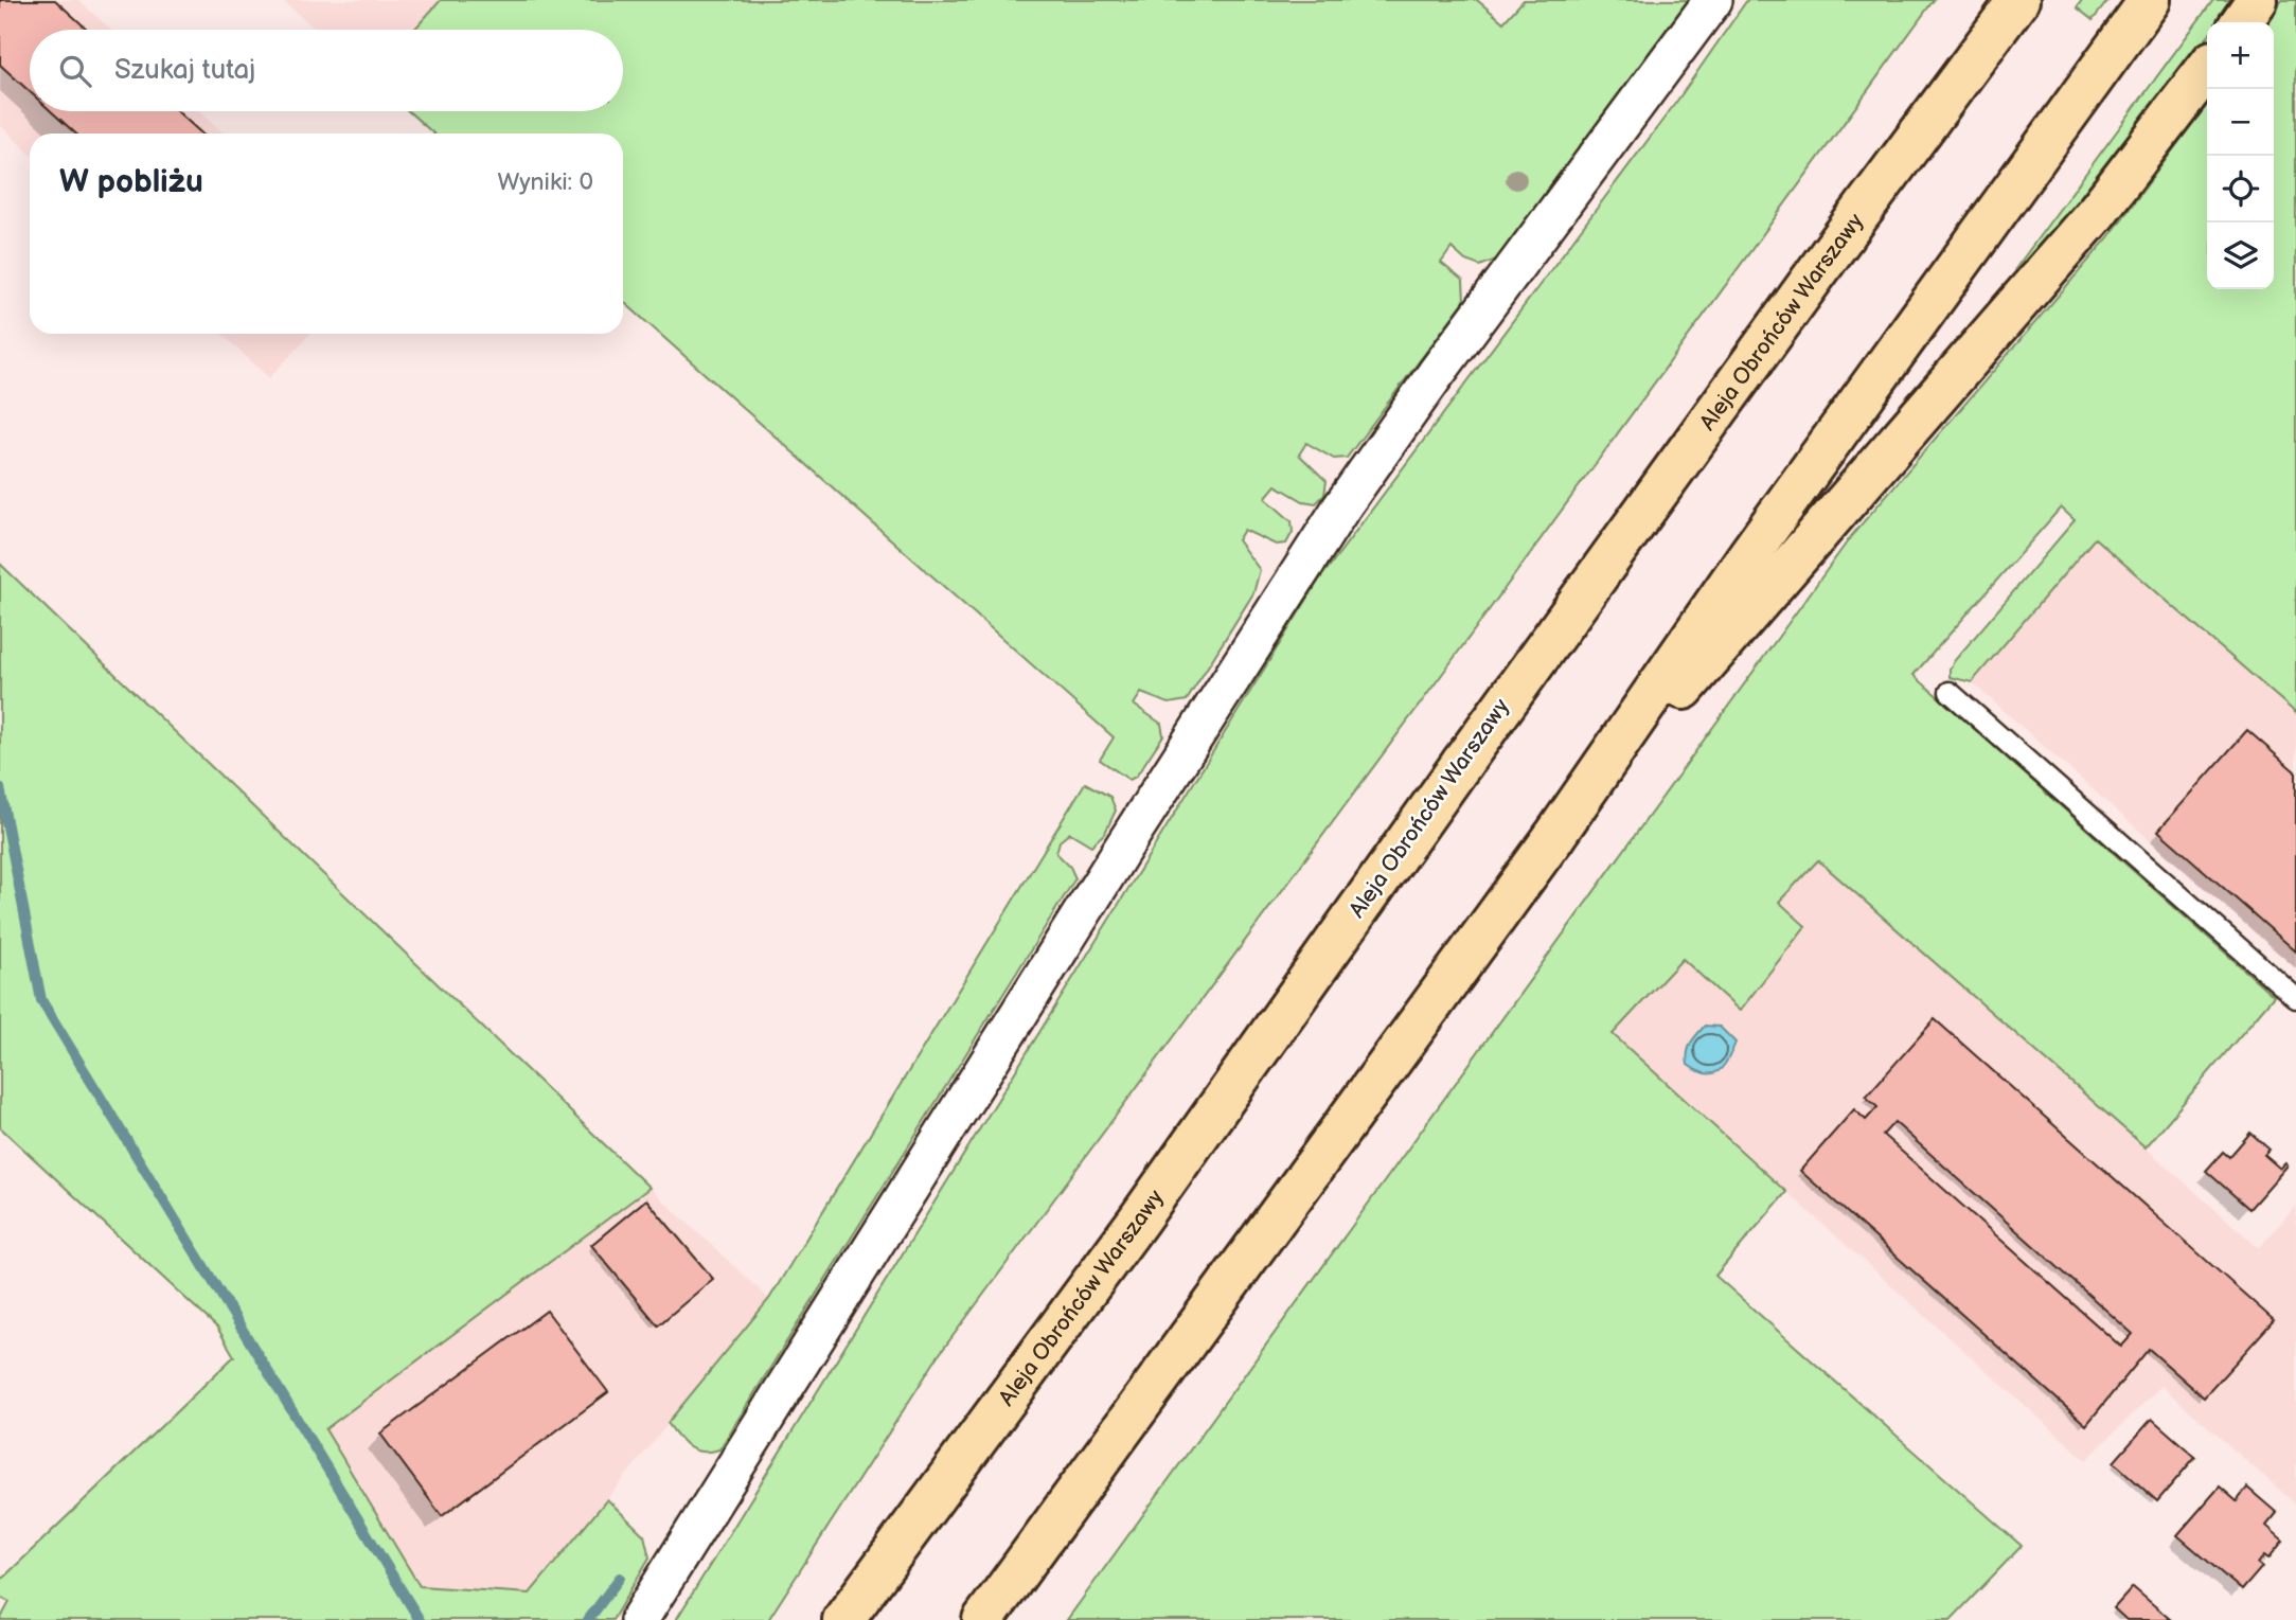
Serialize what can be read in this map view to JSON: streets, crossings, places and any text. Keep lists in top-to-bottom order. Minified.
{"streets":{"main road":["Aleja Obrońców Warszawy"]},"page":{"map_buttons":["+","−"],"search":"Szukaj tutaj","heading":["W pobliżu","Wyniki: 0"]}}
